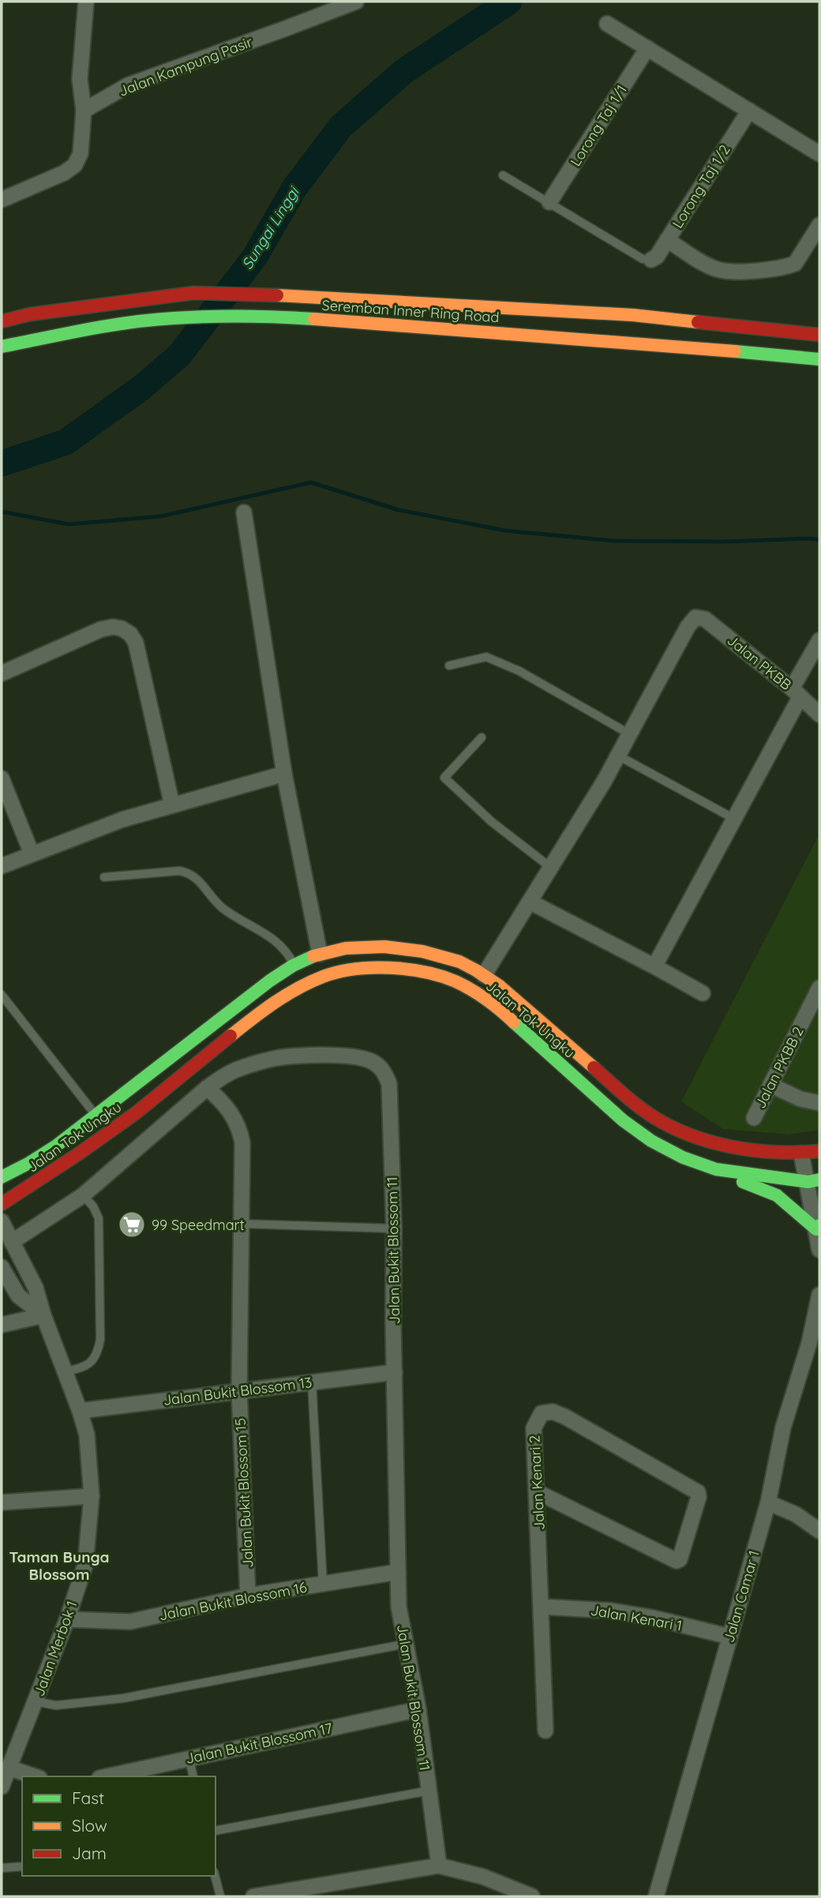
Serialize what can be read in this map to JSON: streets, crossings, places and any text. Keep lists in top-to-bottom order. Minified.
{"streets":{"main road":["Seremban Inner Ring Road","Jalan Tok Ungku"],"street":["Jalan Kampung Pasir","Lorong Taj 1/1","Lorong Taj 1/2","Jalan PKBB","Jalan PKBB 2","Jalan Bukit Blossom 11","Jalan Bukit Blossom 13","Jalan Kenari 2","Jalan Bukit Blossom 15","Jalan Camar 1","Jalan Bukit Blossom 16","Jalan Kenari 1","Jalan Merbok 1","Jalan Bukit Blossom 17"]},"crossings":[["Jalan Bukit Blossom 11","Jalan Bukit Blossom 13"],["Jalan Bukit Blossom 11","Jalan Bukit Blossom 15"],["Jalan Bukit Blossom 11","Jalan Bukit Blossom 16"],["Jalan Bukit Blossom 11","Jalan Merbok 1"],["Jalan Bukit Blossom 11","Jalan Bukit Blossom 17"],["Jalan Bukit Blossom 13","Jalan Bukit Blossom 15"],["Jalan Bukit Blossom 13","Jalan Merbok 1"],["Jalan Kenari 2","Jalan Kenari 1"],["Jalan Bukit Blossom 15","Jalan Bukit Blossom 16"],["Jalan Camar 1","Jalan Kenari 1"],["Jalan Bukit Blossom 16","Jalan Merbok 1"]],"districts":["Taman Bunga Blossom"],"water":["Sungai Linggi"],"places":{"supermarket":["99 Speedmart"]},"legend":["Fast","Slow","Jam"]}
